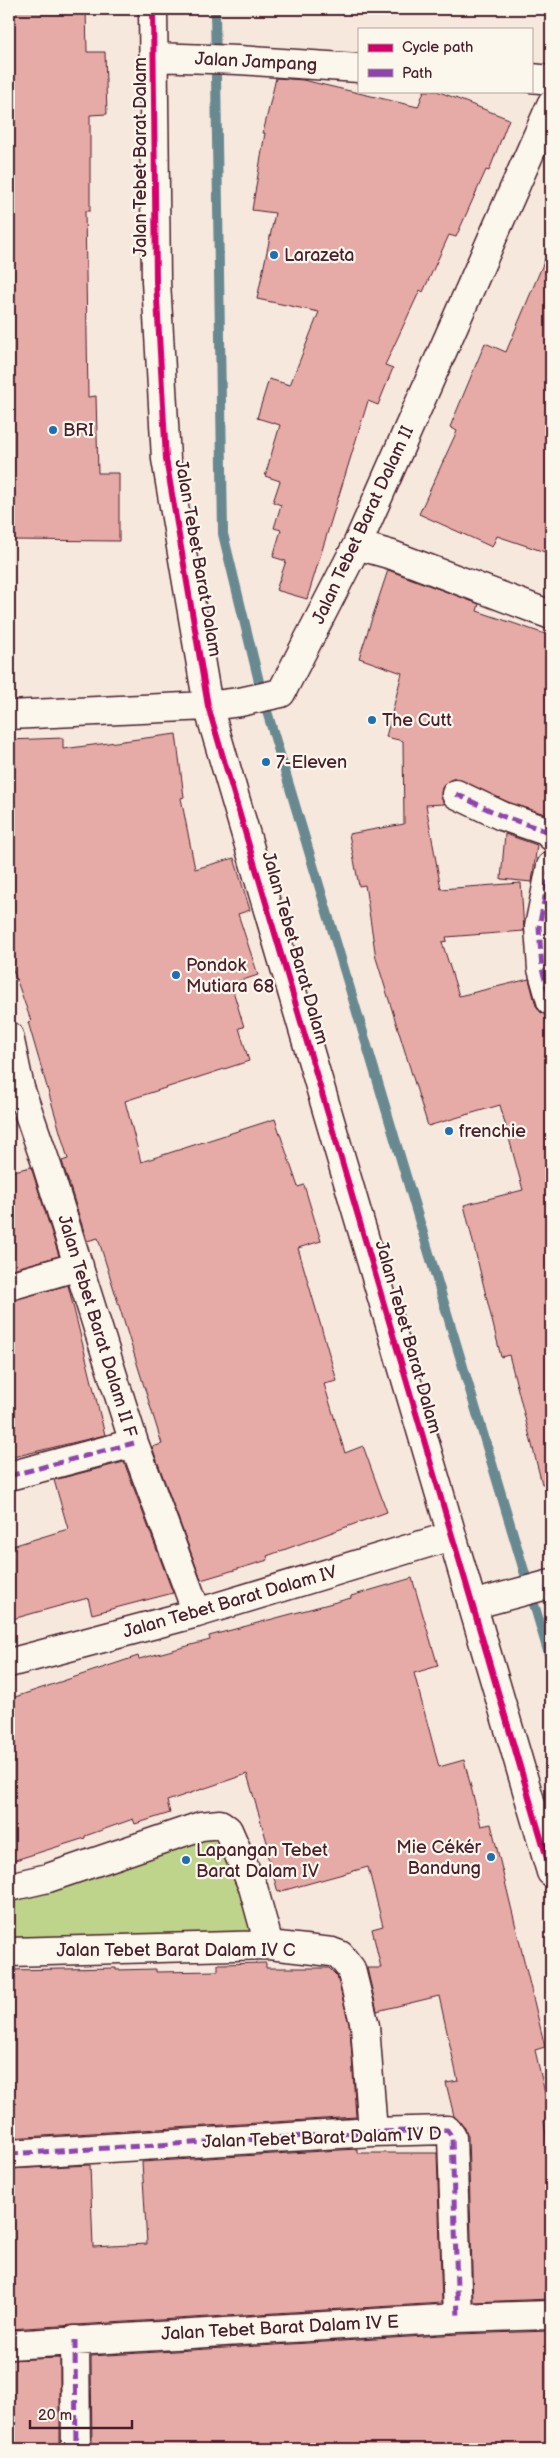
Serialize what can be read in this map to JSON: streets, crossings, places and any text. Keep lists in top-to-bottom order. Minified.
{"streets":{"street":["Jalan Jampang","Jalan Tebet Barat Dalam","Jalan Tebet Barat Dalam II","Jalan Tebet Barat Dalam II F","Jalan Tebet Barat Dalam IV","Jalan Tebet Barat Dalam IV C","Jalan Tebet Barat Dalam IV D","Jalan Tebet Barat Dalam IV E"]},"crossings":[["Jalan Jampang","Jalan Tebet Barat Dalam"],["Jalan Tebet Barat Dalam","Jalan Tebet Barat Dalam II"],["Jalan Tebet Barat Dalam","Jalan Tebet Barat Dalam IV"],["Jalan Tebet Barat Dalam II F","Jalan Tebet Barat Dalam IV"],["Jalan Tebet Barat Dalam IV C","Jalan Tebet Barat Dalam IV D"],["Jalan Tebet Barat Dalam IV D","Jalan Tebet Barat Dalam IV E"]],"places":["Larazeta","BRI","The Cutt","7-Eleven","Pondok Mutiara 68","frenchie","Mie Cékér Bandung","Lapangan Tebet Barat Dalam IV"],"legend":["Cycle path","Path"],"scale_bar":"20 m"}
